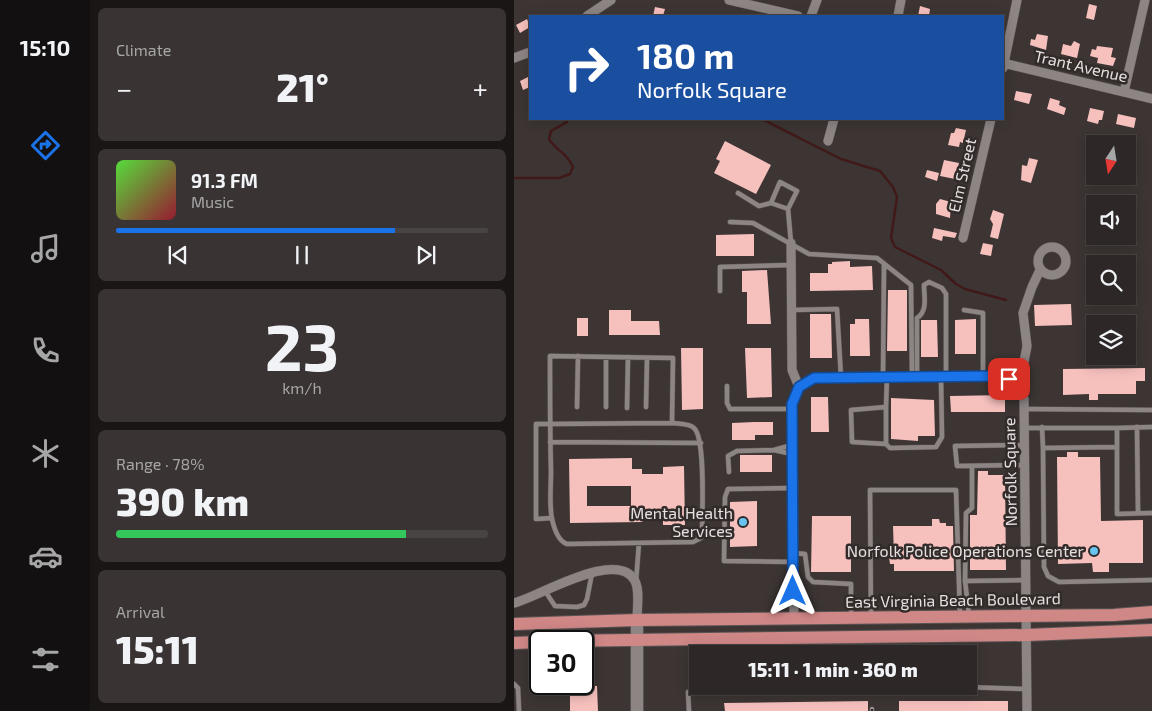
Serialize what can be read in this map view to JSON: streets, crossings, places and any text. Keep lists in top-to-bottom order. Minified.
{"streets":{"main road":["East Virginia Beach Boulevard"],"street":["Trant Avenue","Elm Street","Norfolk Square"]},"crossings":[["Norfolk Square","East Virginia Beach Boulevard"]],"places":["Mental Health Services","Norfolk Police Operations Center"],"north":"bottom","page":{"tabs":"15:10","tile":["Climate",["23","km/h"],["Range · 78%","390 km"],["Arrival","15:11"]],"turn":["180 m","Norfolk Square"],"heat":["−","21°","+"],"song":["91.3 FM","Music"],"limit":"30","trip":"15:11 · 1 min · 360 m"}}
